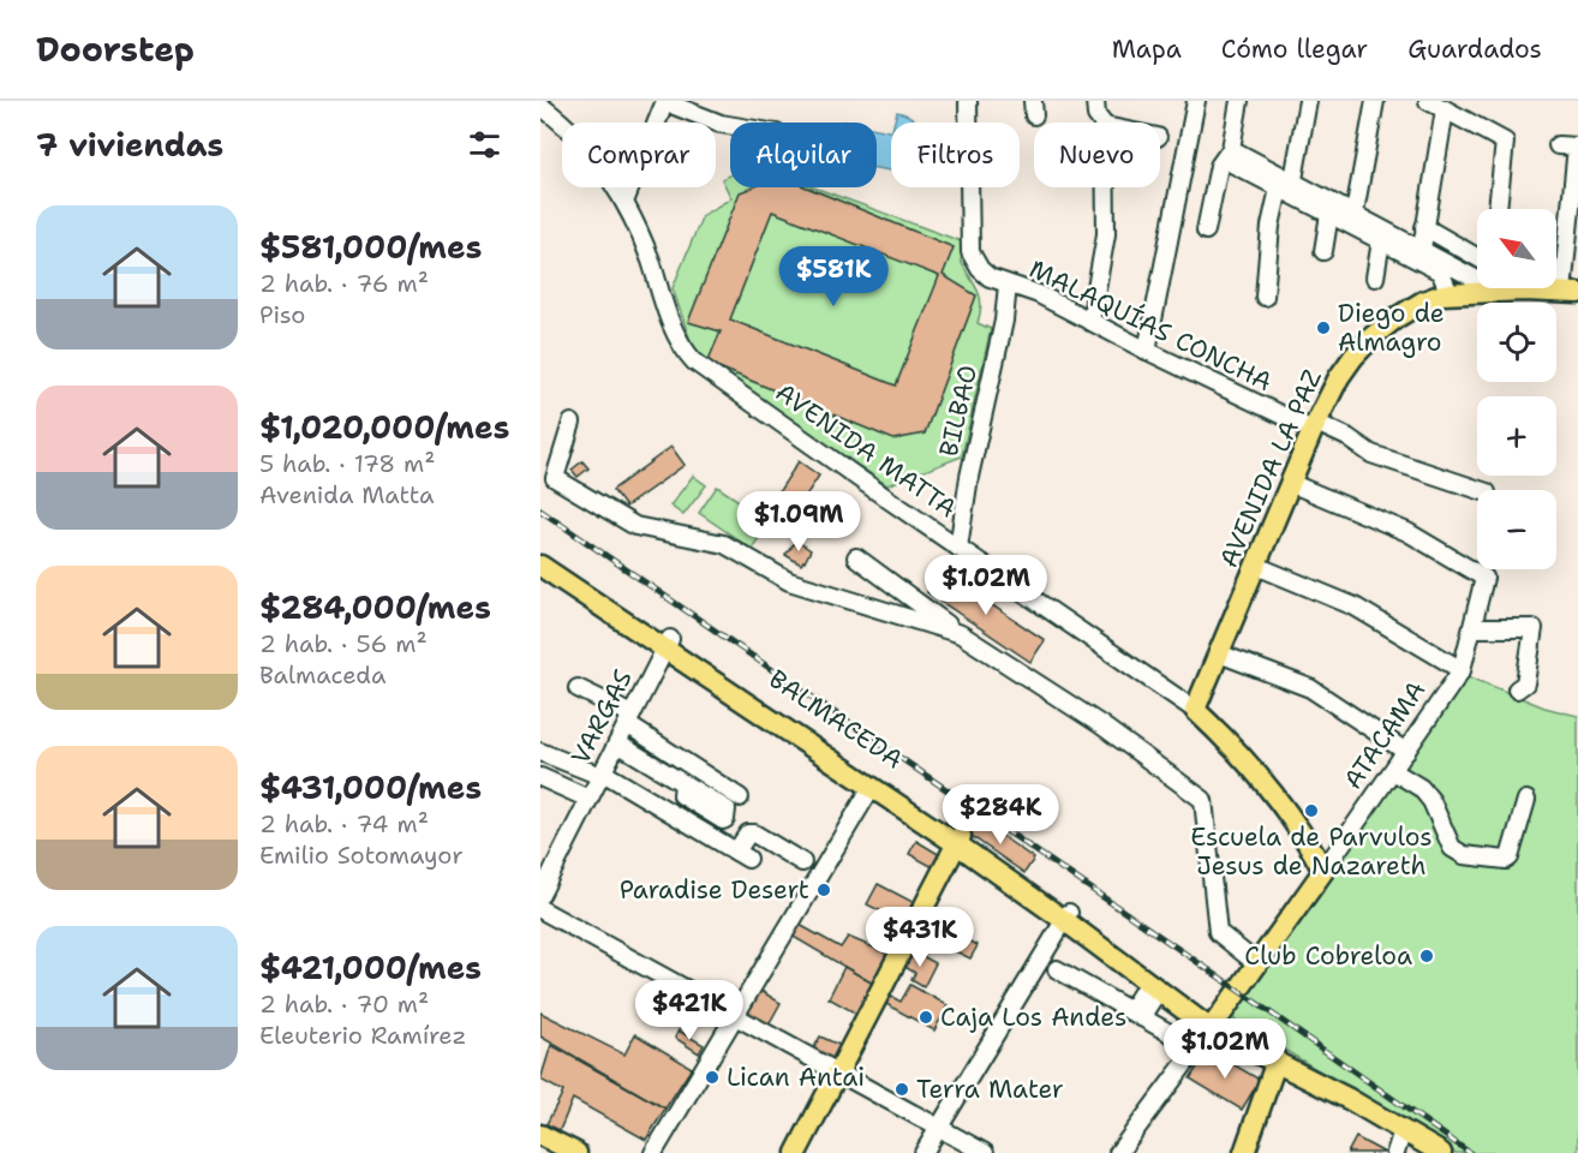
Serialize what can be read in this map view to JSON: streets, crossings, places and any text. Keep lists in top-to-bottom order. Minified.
{"streets":{"main road":["AVENIDA MATTA","AVENIDA LA PAZ","BALMACEDA","ATACAMA"],"street":["MALAQUÍAS CONCHA","BILBAO","VARGAS"]},"crossings":[["MALAQUÍAS CONCHA","BILBAO"],["MALAQUÍAS CONCHA","AVENIDA LA PAZ"],["BILBAO","AVENIDA MATTA"],["AVENIDA MATTA","AVENIDA LA PAZ"],["AVENIDA MATTA","ATACAMA"],["AVENIDA LA PAZ","ATACAMA"],["VARGAS","BALMACEDA"],["BALMACEDA","ATACAMA"]],"places":["Diego de Almagro","Escuela de Parvulos Jesus de Nazareth","Paradise Desert","Club Cobreloa","Caja Los Andes","Lican Antai","Terra Mater"],"north":"top left","page":{"header":"Doorstep","nav":["Mapa","Cómo llegar","Guardados"],"heading":"7 viviendas","chip":["Comprar","Alquilar","Filtros","Nuevo"],"list":[{"name":"$581,000/mes","note":"2 hab. · 76 m² · Piso"},{"name":"$1,020,000/mes","note":"5 hab. · 178 m² · Avenida Matta"},{"name":"$284,000/mes","note":"2 hab. · 56 m² · Balmaceda"},{"name":"$431,000/mes","note":"2 hab. · 74 m² · Emilio Sotomayor"},{"name":"$421,000/mes","note":"2 hab. · 70 m² · Eleuterio Ramírez"}],"map_buttons":["+","−"],"price":["$581K","$1.09M","$1.02M","$284K","$431K","$421K","$1.02M"]}}
